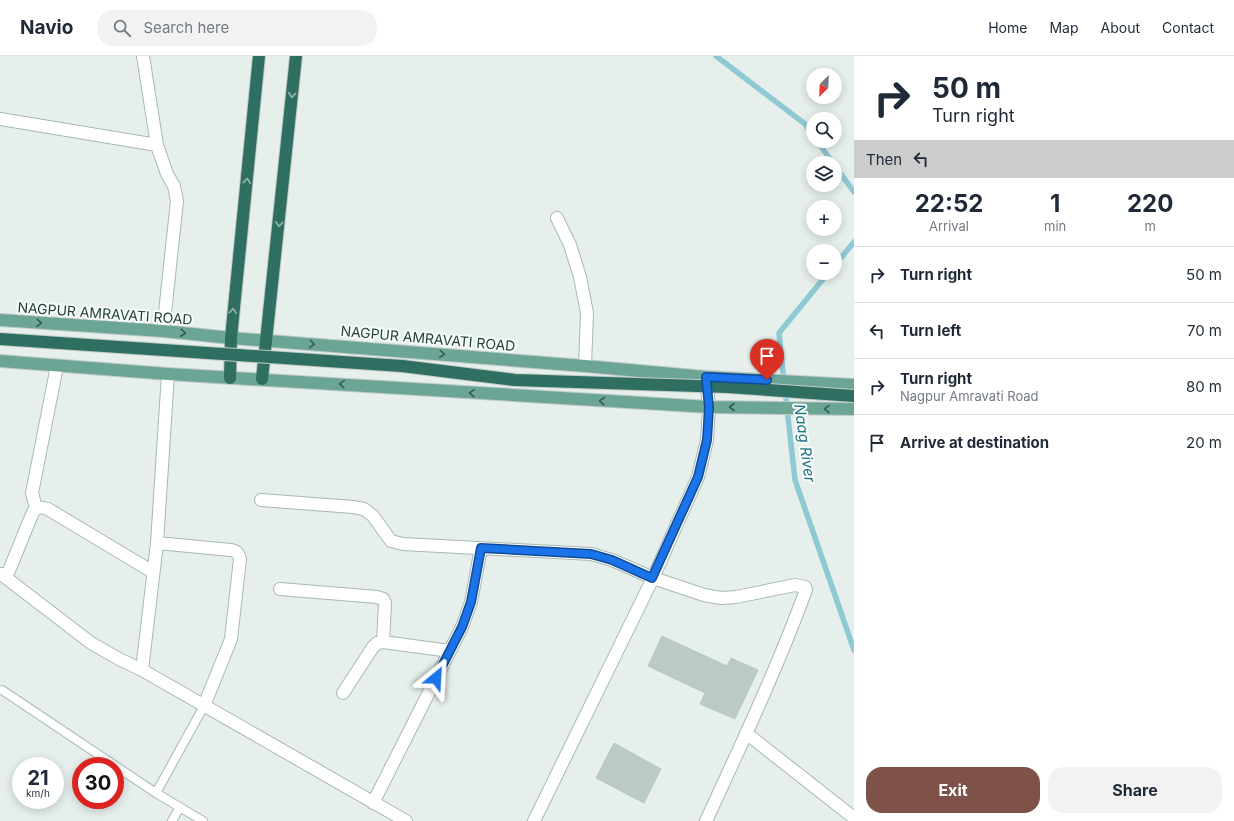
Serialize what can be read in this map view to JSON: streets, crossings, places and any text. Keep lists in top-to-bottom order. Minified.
{"streets":{"main road":["NAGPUR AMRAVATI ROAD"]},"water":["Naag River"],"north":"bottom left","page":{"header":"Navio","search":"Search here","nav":["Home","Map","About","Contact"],"turn":["50 m","Turn right"],"map_buttons":["+","−"],"then":"Then","eta":["22:52","Arrival","1","min","220","m"],"list":[{"name":"Turn right","value":"50 m"},{"name":"Turn left","value":"70 m"},{"name":"Turn right","note":"Nagpur Amravati Road","value":"80 m"},{"name":"Arrive at destination","value":"20 m"}],"speed":"21 km/h","limit":"30","buttons":["Exit","Share"]}}
